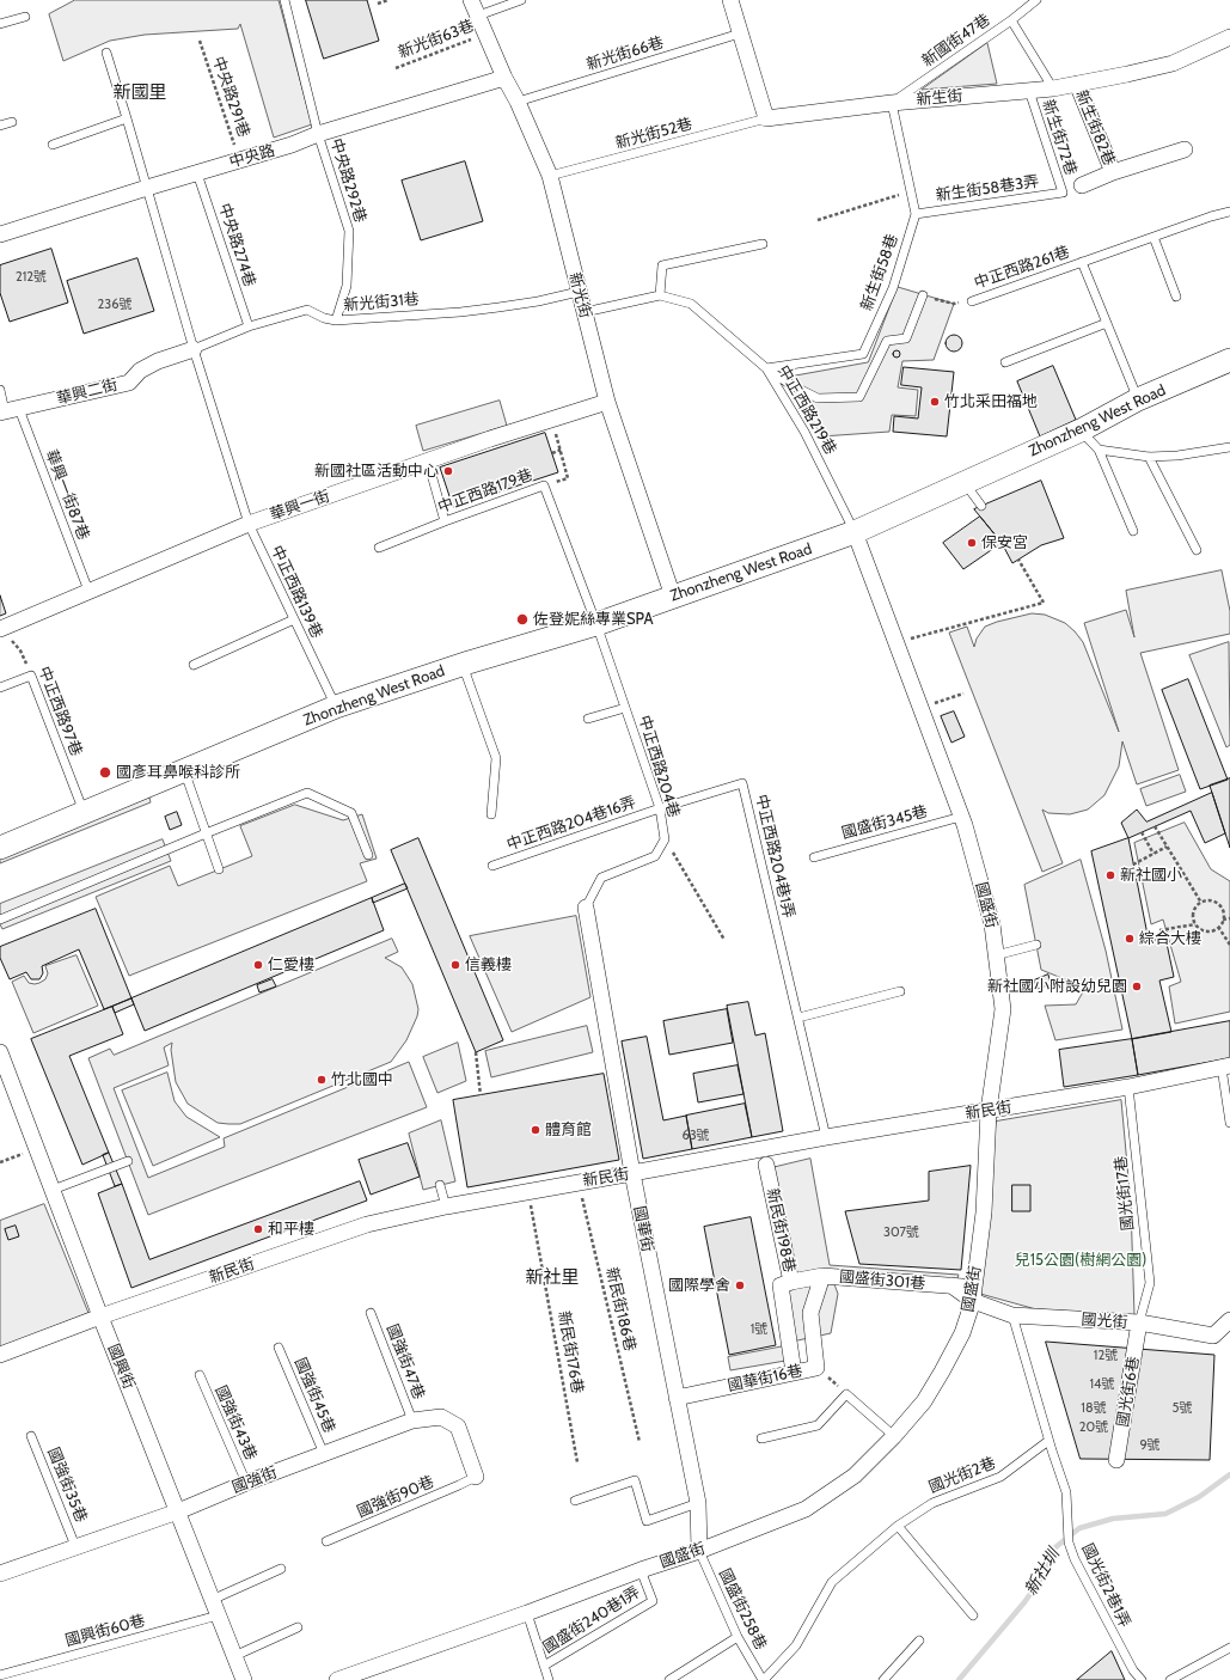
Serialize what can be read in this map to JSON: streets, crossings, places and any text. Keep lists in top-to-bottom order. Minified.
{"streets":{"main road":["Zhonzheng West Road"],"street":["新生街","新生街82巷","中央路","新光街","華興二街","華興一街","國盛街","新民街","國華街","新民街198巷","國盛街301巷","國光街","國興街","國華街16巷","國光街6巷","國強街"],"lane":["新國街47巷","新光街66巷","新光街52巷","新生街72巷","中央路292巷","新生街58巷3弄","中央路274巷","中正西路261巷","新生街58巷","新光街31巷","中正西路219巷","中正西路179巷","華興一街87巷","中正西路139巷","中正西路97巷","中正西路204巷","國盛街345巷","中正西路204巷16弄","中正西路204巷1弄","國光街17巷","國強街47巷","國強街45巷","國強街43巷","國光街2巷","國強街35巷","國強街90巷","國光街2巷1弄","國盛街258巷","國盛街240巷1弄","國興街60巷"],"path":["新光街63巷","中央路291巷","新民街186巷","新民街176巷"]},"crossings":[["新光街63巷","新光街"],["新國街47巷","新生街"],["新國街47巷","新生街58巷"],["新光街66巷","新光街"],["中央路291巷","中央路"],["新生街","新生街82巷"],["新生街","新光街52巷"],["新生街","新生街72巷"],["新生街","新生街58巷"],["新光街52巷","新光街"],["新生街72巷","新生街58巷3弄"],["中央路","中央路292巷"],["中央路","中央路274巷"],["中央路","新光街"],["中央路","中正西路139巷"],["中央路292巷","新光街31巷"],["新生街58巷3弄","新生街58巷"],["中央路274巷","新光街31巷"],["中正西路261巷","Zhonzheng West Road"],["新生街58巷","中正西路219巷"],["新光街","新光街31巷"],["新光街","Zhonzheng West Road"],["新光街","華興一街"],["新光街31巷","華興二街"],["新光街31巷","中正西路139巷"],["華興二街","華興一街87巷"],["華興二街","中正西路139巷"],["中正西路219巷","Zhonzheng West Road"],["中正西路219巷","國盛街"],["Zhonzheng West Road","中正西路179巷"],["Zhonzheng West Road","中正西路139巷"],["Zhonzheng West Road","中正西路97巷"],["Zhonzheng West Road","中正西路204巷"],["Zhonzheng West Road","國盛街"],["中正西路179巷","中正西路204巷"],["華興一街87巷","華興一街"],["華興一街","中正西路139巷"],["華興一街","中正西路97巷"],["中正西路204巷","中正西路204巷16弄"],["中正西路204巷","中正西路204巷1弄"],["中正西路204巷","國華街"],["國盛街345巷","國盛街"],["中正西路204巷16弄","中正西路204巷1弄"],["中正西路204巷1弄","新民街"],["國盛街","新民街"],["國盛街","國華街"],["國盛街","國光街"],["國盛街","國盛街258巷"],["國盛街","國盛街240巷1弄"],["新民街","國光街17巷"],["新民街","國華街"],["新民街","新民街186巷"],["新民街","新民街176巷"],["新民街","國興街"],["國光街17巷","國光街"],["國光街17巷","國光街6巷"],["國華街","國華街16巷"],["國華街","國盛街258巷"],["新民街198巷","國盛街301巷"],["新民街198巷","國華街16巷"],["國盛街301巷","國光街"],["國盛街301巷","國華街16巷"],["國光街","國光街6巷"],["國強街47巷","國強街"],["國興街","國強街"],["國興街","國興街60巷"],["國強街45巷","國強街"],["國強街43巷","國強街"],["國光街2巷","國光街2巷1弄"],["國光街2巷","國盛街258巷"],["國強街","國強街35巷"],["國強街","國強街90巷"]],"districts":["新國里","新社里"],"water":["新社圳"],"parks":["兒15公園(樹網公園)"],"places":["竹北采田福地","新國社區活動中心","保安宮","佐登妮絲專業SPA","國彥耳鼻喉科診所","新社國小","綜合大樓","仁愛樓","信義樓","新社國小附設幼兒園","竹北國中","體育館","和平樓","國際學舍"],"house_numbers":["212號","236號","63號","307號","1號","12號","14號","18號","5號","20號","9號"]}
